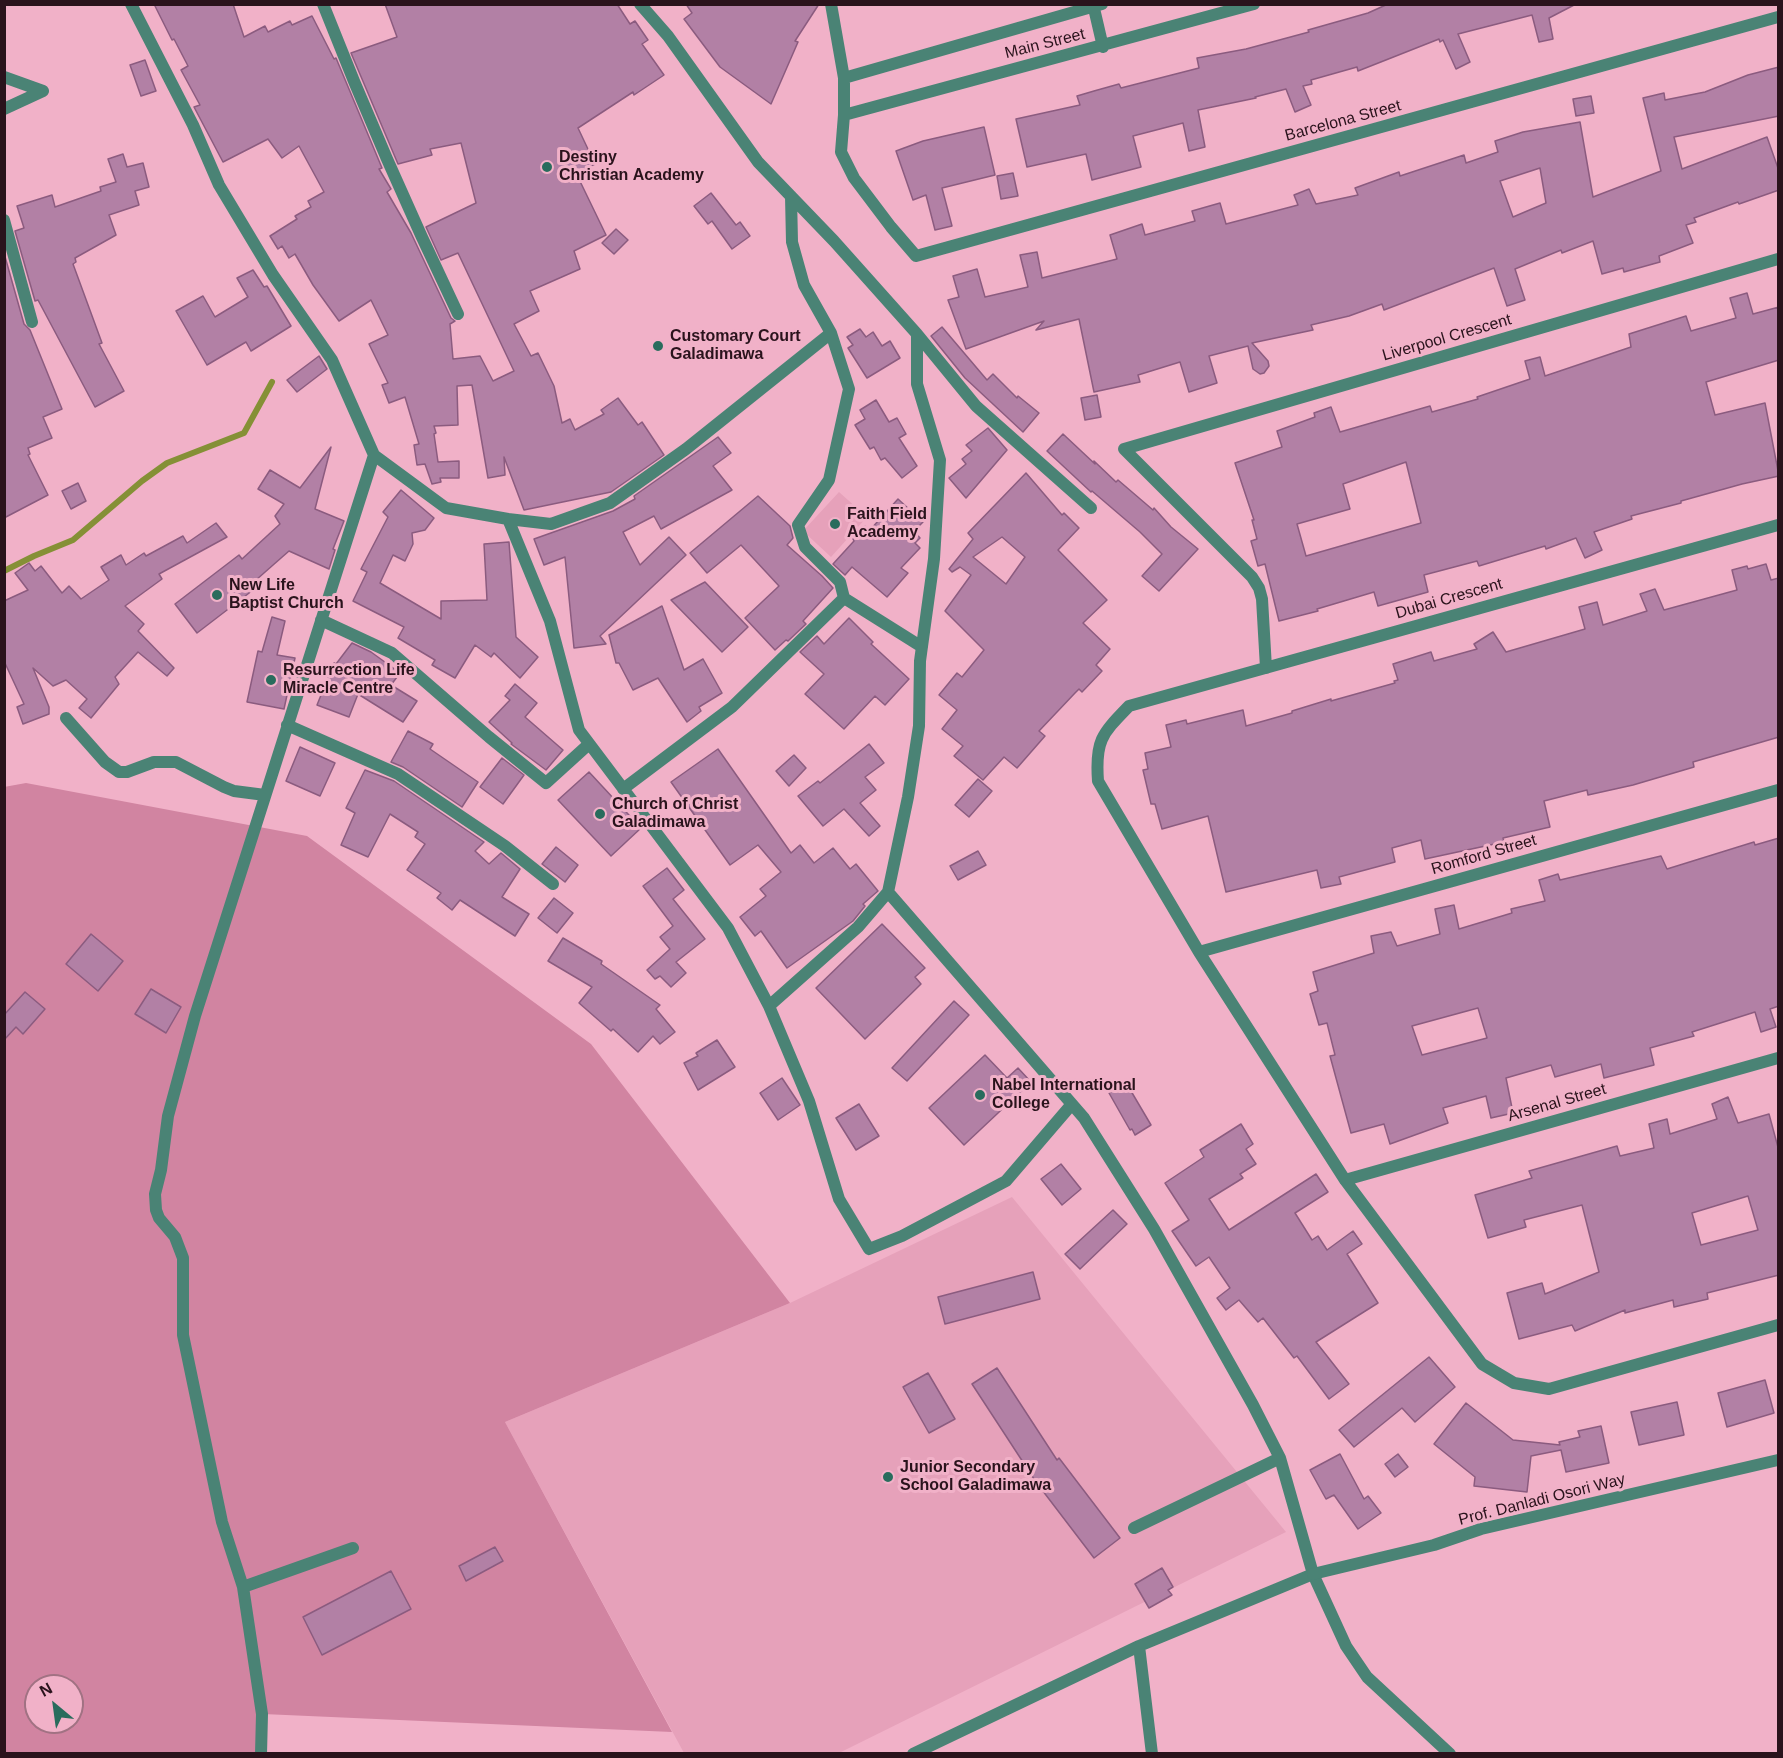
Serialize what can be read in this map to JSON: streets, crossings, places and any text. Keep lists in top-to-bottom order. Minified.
{"streets":{"street":["Main Street","Barcelona Street","Liverpool Crescent","Dubai Crescent","Romford Street","Arsenal Street","Prof. Danladi Osori Way"]},"crossings":[["Main Street","Barcelona Street"],["Liverpool Crescent","Dubai Crescent"],["Dubai Crescent","Romford Street"]],"places":["Destiny Christian Academy","Customary Court Galadimawa","Faith Field Academy","New Life Baptist Church","Resurrection Life Miracle Centre","Church of Christ Galadimawa","Nabel International College","Junior Secondary School Galadimawa"],"north":"top left"}
